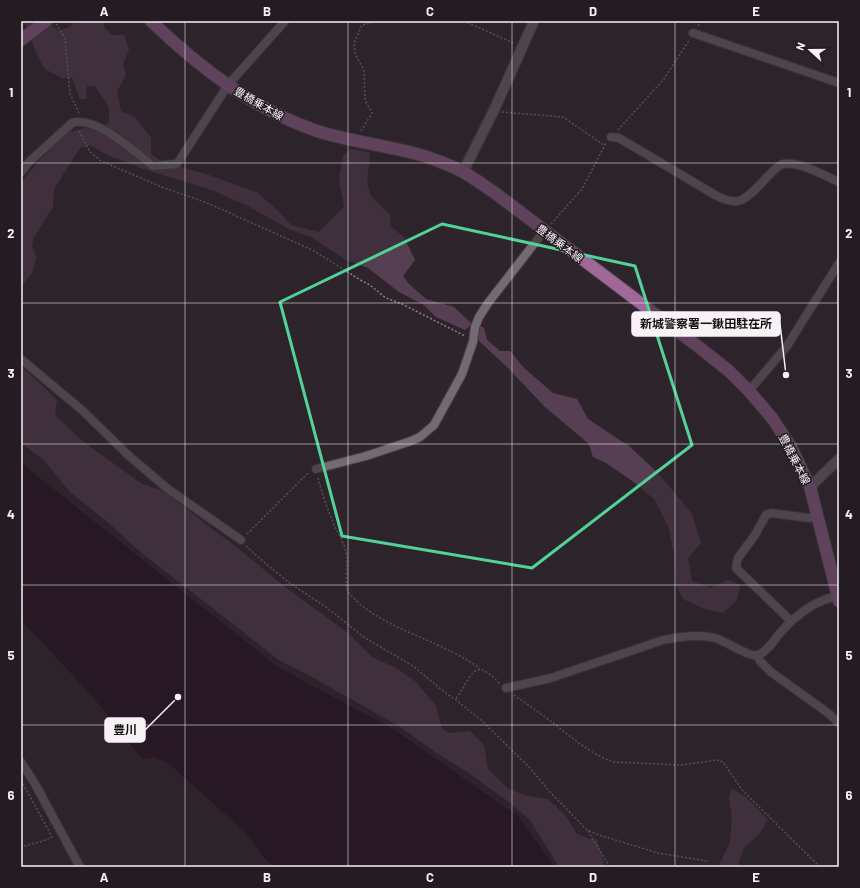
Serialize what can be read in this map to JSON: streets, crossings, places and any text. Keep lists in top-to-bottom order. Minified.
{"streets":{"main road":["豊橋乗本線"]},"places":["新城警察署一鍬田駐在所","豊川"],"north":"left","grid":{"columns":["A","B","C","D","E"],"rows":["1","2","3","4","5","6"]}}
